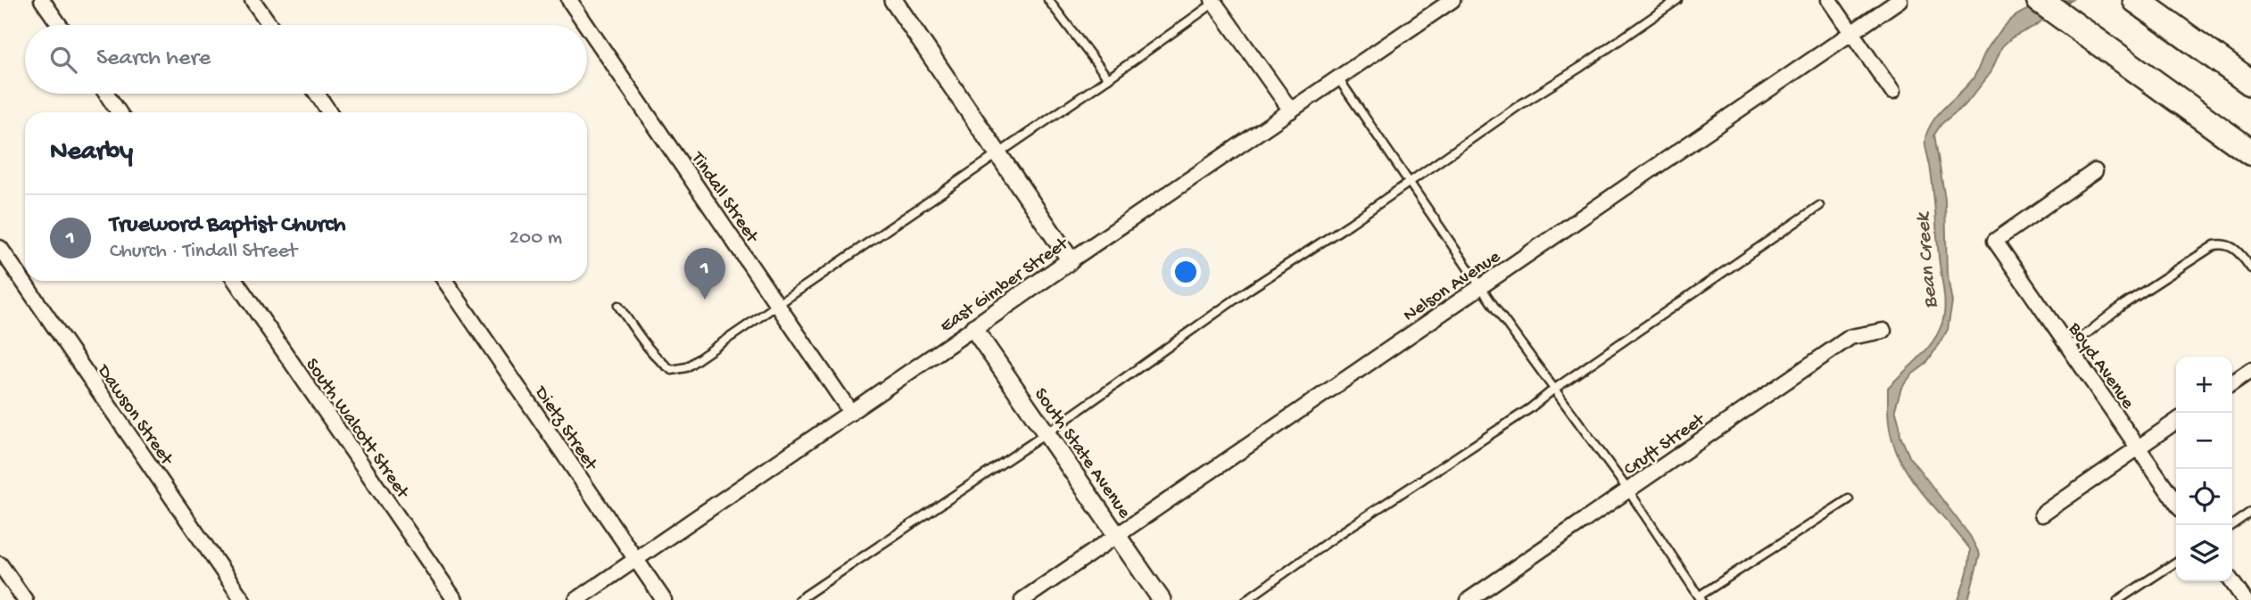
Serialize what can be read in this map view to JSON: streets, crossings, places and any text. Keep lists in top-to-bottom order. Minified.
{"streets":{"street":["Tindall Street","East Gimber Street","Nelson Avenue","Boyd Avenue","Dawson Street","South Walcott Street","Dietz Street","Cruft Street","South State Avenue"]},"crossings":[["Tindall Street","East Gimber Street"],["East Gimber Street","Dietz Street"],["East Gimber Street","South State Avenue"],["Nelson Avenue","South State Avenue"]],"water":["Bean Creek"],"page":{"search":"Search here","heading":"Nearby","list":[{"mark":"1","name":"Trueword Baptist Church","note":"Church · Tindall Street","value":"200 m"}],"pins":"1","map_buttons":["+","−"]}}
